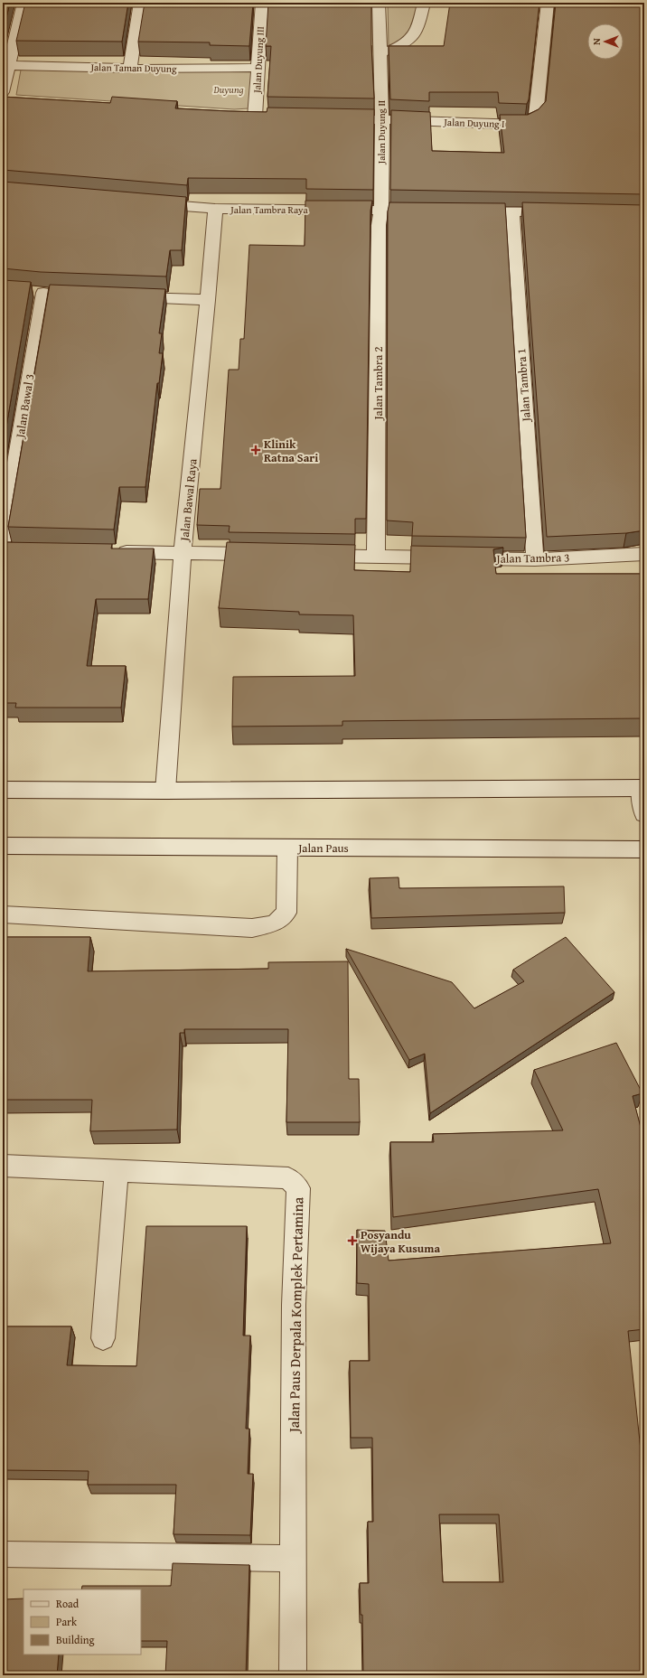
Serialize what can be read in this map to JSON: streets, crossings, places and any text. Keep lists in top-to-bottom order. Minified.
{"streets":{"street":["Jalan Duyung III","Jalan Taman Duyung","Jalan Duyung I","Jalan Duyung II","Jalan Tambra Raya","Jalan Tambra 2","Jalan Tambra 1","Jalan Bawal 3","Jalan Bawal Raya","Jalan Tambra 3","Jalan Paus","Jalan Paus Derpala Komplek Pertamina"]},"crossings":[["Jalan Duyung III","Jalan Taman Duyung"],["Jalan Duyung I","Jalan Duyung II"],["Jalan Duyung II","Jalan Tambra Raya"],["Jalan Duyung II","Jalan Tambra 2"],["Jalan Tambra Raya","Jalan Tambra 2"],["Jalan Tambra Raya","Jalan Bawal Raya"],["Jalan Tambra 2","Jalan Tambra 3"],["Jalan Tambra 1","Jalan Tambra 3"]],"parks":["Duyung"],"places":{"health":["Klinik Ratna Sari","Posyandu Wijaya Kusuma"]},"legend":["Road","Park","Building"],"north":"left"}
